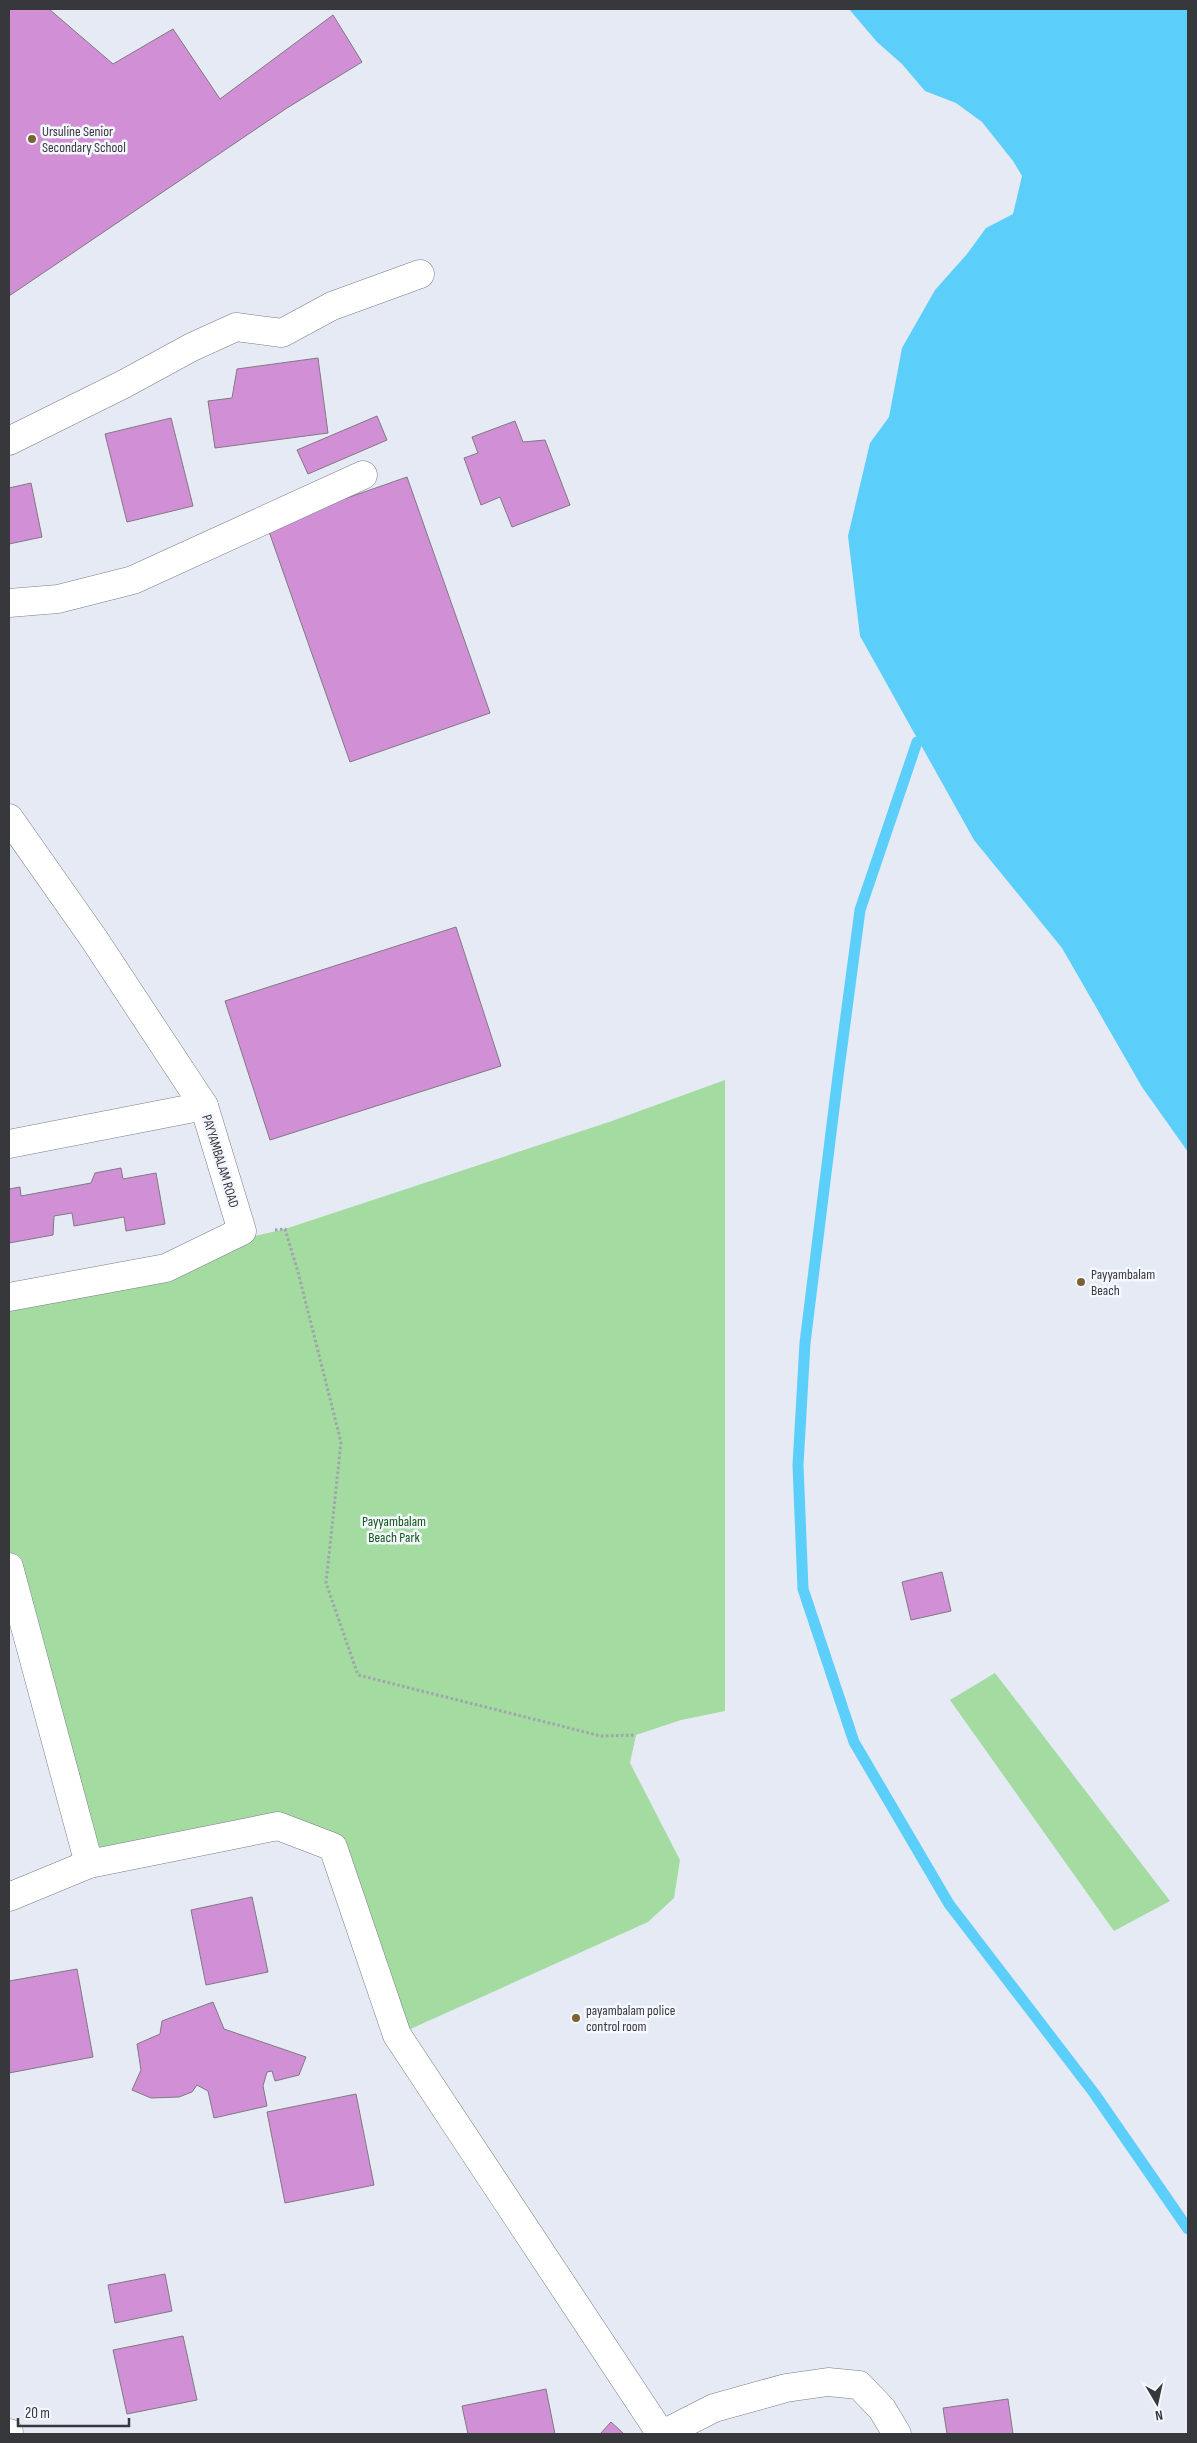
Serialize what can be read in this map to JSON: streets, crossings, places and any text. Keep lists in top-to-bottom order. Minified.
{"streets":{"main road":["PAYYAMBALAM ROAD"]},"parks":["Payyambalam Beach Park"],"places":["Ursuline Senior Secondary School","Payyambalam Beach","payambalam police control room"],"scale_bar":"20 m","north":"bottom"}
